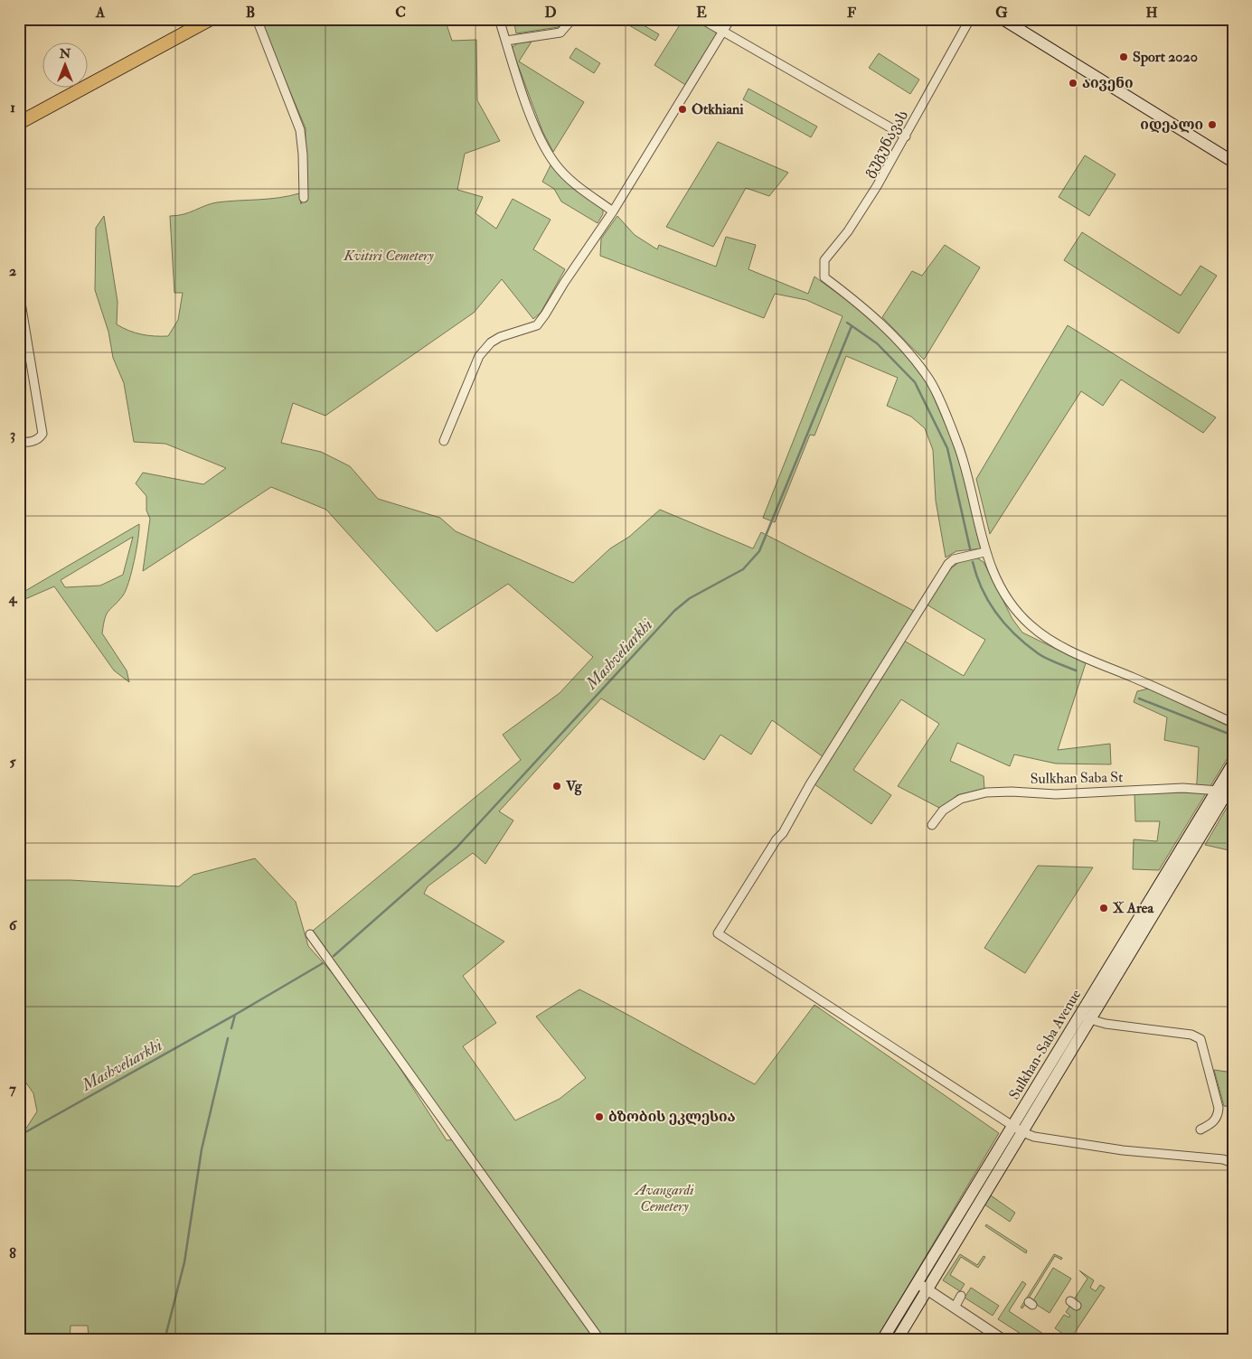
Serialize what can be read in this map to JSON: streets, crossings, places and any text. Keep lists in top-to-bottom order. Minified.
{"streets":{"main road":["Sulkhan-Saba Avenue"],"street":["გუგუნავას","Sulkhan Saba St"]},"crossings":[["Sulkhan Saba St","Sulkhan-Saba Avenue"]],"water":["Mashveliarkhi"],"parks":["Kvitiri Cemetery","Avangardi Cemetery"],"places":["Sport 2020","აივენი","Otkhiani","იდეალი","Vg","X Area","ბზობის ეკლესია"],"north":"top","grid":{"columns":["A","B","C","D","E","F","G","H"],"rows":["1","2","3","4","5","6","7","8"]}}
